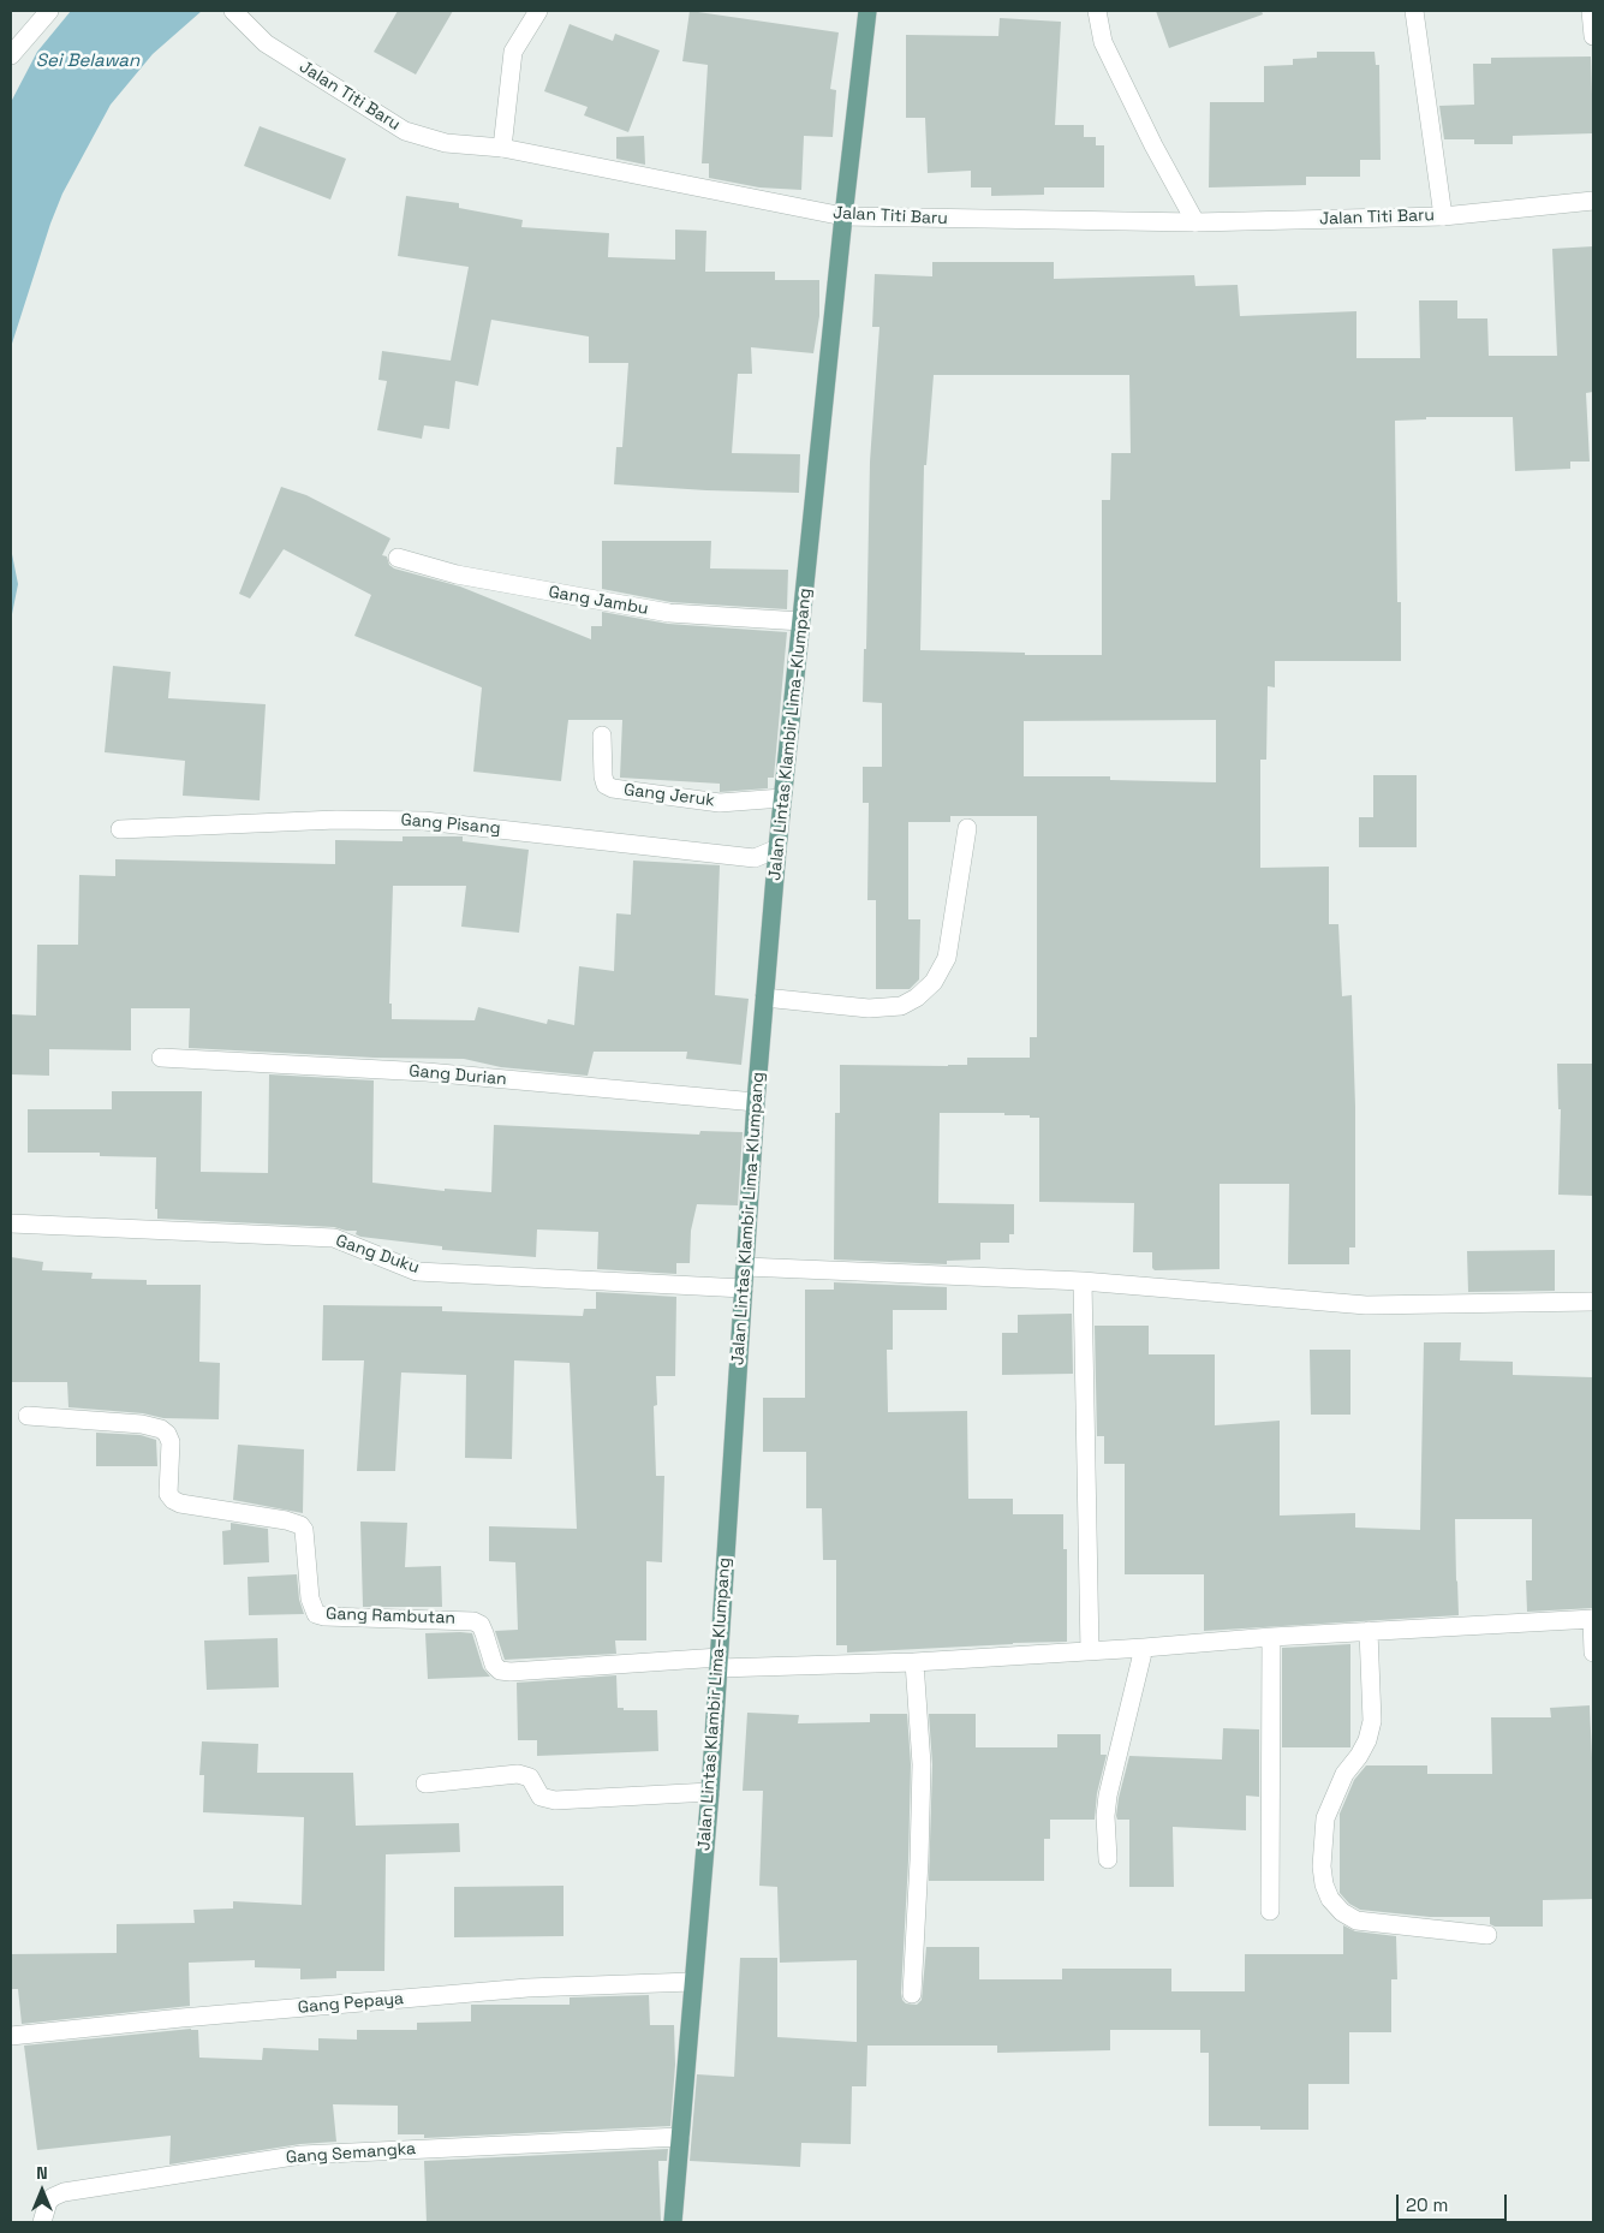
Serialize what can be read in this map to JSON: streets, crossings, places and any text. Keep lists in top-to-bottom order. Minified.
{"streets":{"main road":["Jalan Lintas Klambir Lima–Klumpang"],"street":["Jalan Titi Baru","Gang Jambu","Gang Jeruk","Gang Pisang","Gang Durian","Gang Duku","Gang Rambutan","Gang Pepaya","Gang Semangka"]},"crossings":[["Jalan Titi Baru","Jalan Lintas Klambir Lima–Klumpang"],["Gang Jambu","Jalan Lintas Klambir Lima–Klumpang"],["Jalan Lintas Klambir Lima–Klumpang","Gang Jeruk"],["Jalan Lintas Klambir Lima–Klumpang","Gang Pisang"],["Jalan Lintas Klambir Lima–Klumpang","Gang Durian"],["Jalan Lintas Klambir Lima–Klumpang","Gang Duku"],["Jalan Lintas Klambir Lima–Klumpang","Gang Rambutan"],["Jalan Lintas Klambir Lima–Klumpang","Gang Pepaya"],["Jalan Lintas Klambir Lima–Klumpang","Gang Semangka"]],"water":["Sei Belawan"],"scale_bar":"20 m","north":"top"}
